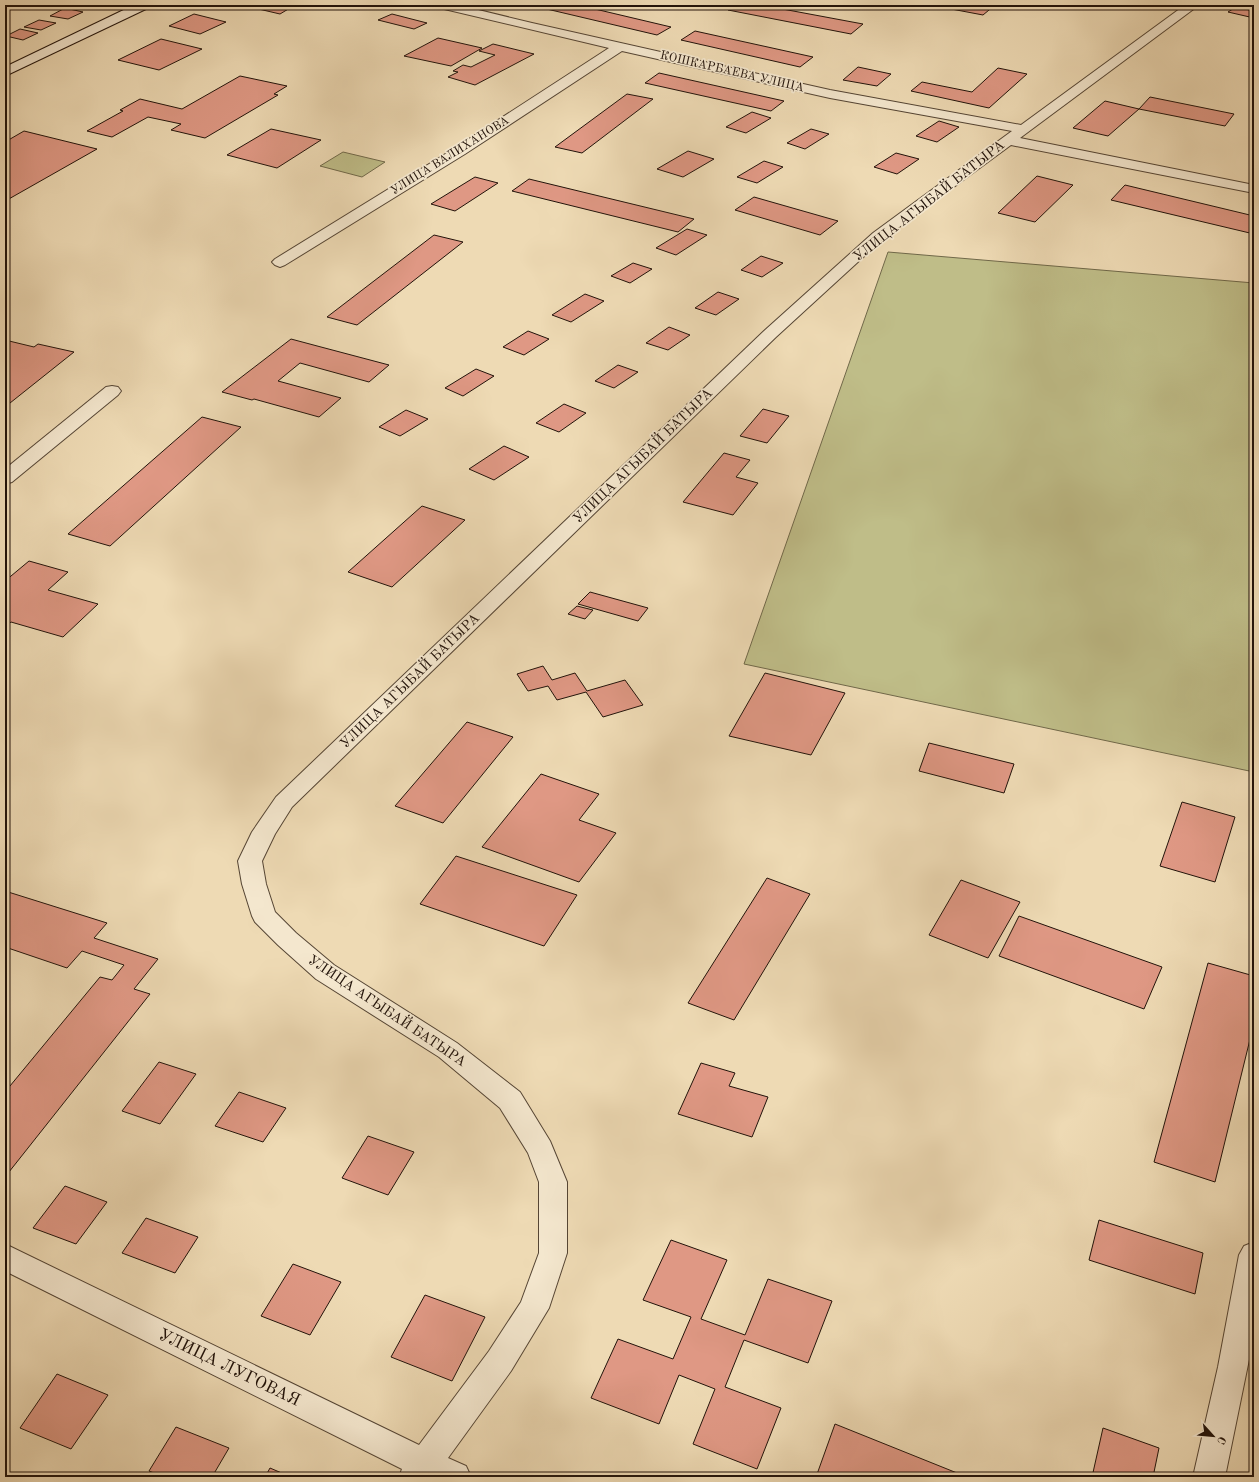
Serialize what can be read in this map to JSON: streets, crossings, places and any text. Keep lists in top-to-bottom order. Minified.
{"streets":{"street":["КОШКАРБАЕВА УЛИЦА","УЛИЦА ВАЛИХАНОВА","УЛИЦА АГЫБАЙ БАТЫРА","УЛИЦА ЛУГОВАЯ"]},"crossings":[["КОШКАРБАЕВА УЛИЦА","УЛИЦА ВАЛИХАНОВА"],["КОШКАРБАЕВА УЛИЦА","УЛИЦА АГЫБАЙ БАТЫРА"],["УЛИЦА АГЫБАЙ БАТЫРА","УЛИЦА ЛУГОВАЯ"]],"north":"bottom right"}
